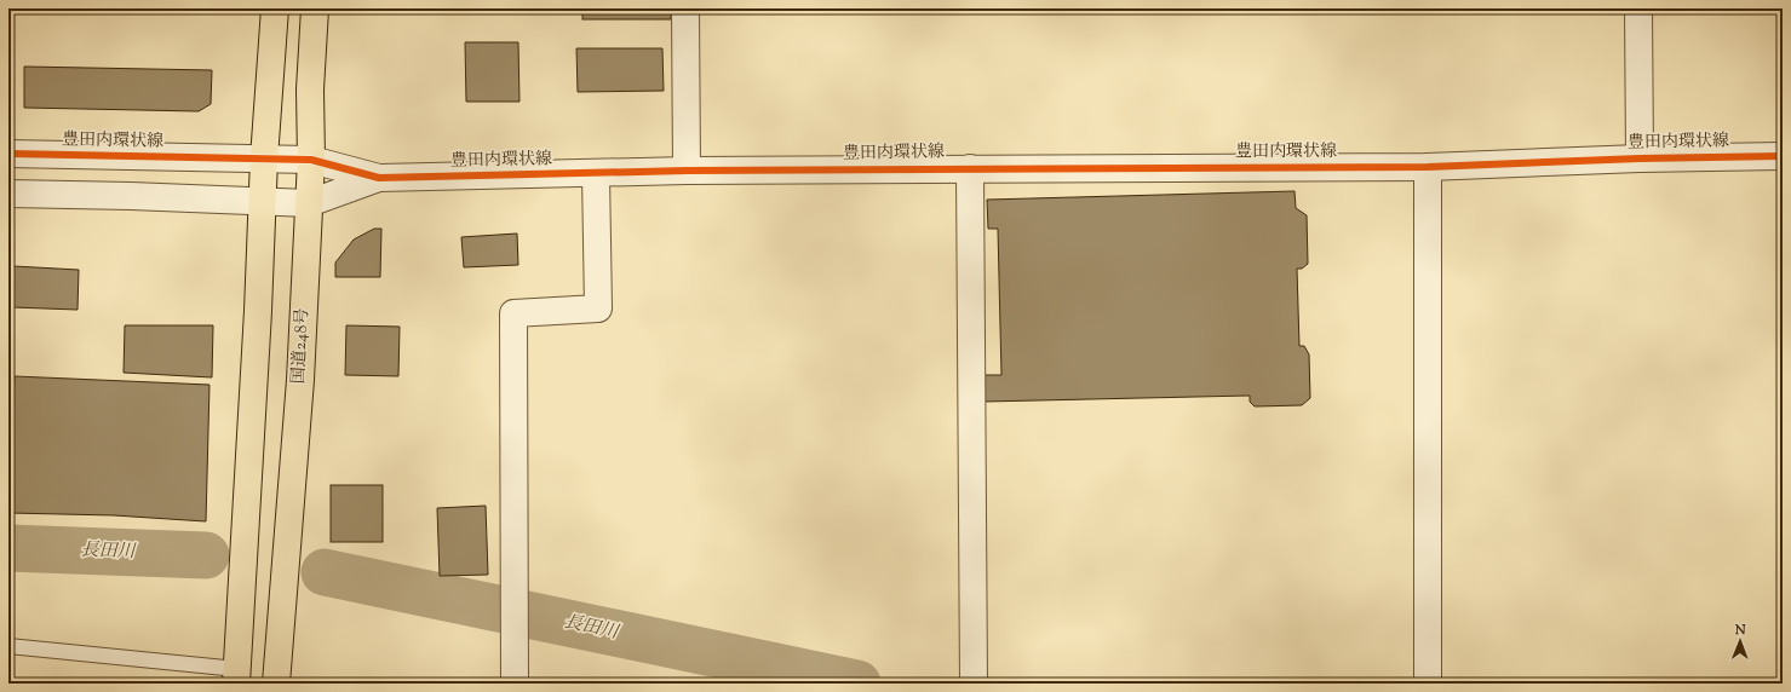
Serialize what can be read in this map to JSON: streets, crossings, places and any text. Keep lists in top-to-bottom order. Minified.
{"streets":{"highway":["国道248号"],"street":["豊田内環状線"]},"crossings":[["豊田内環状線","国道248号"]],"water":["長田川"],"north":"top"}
